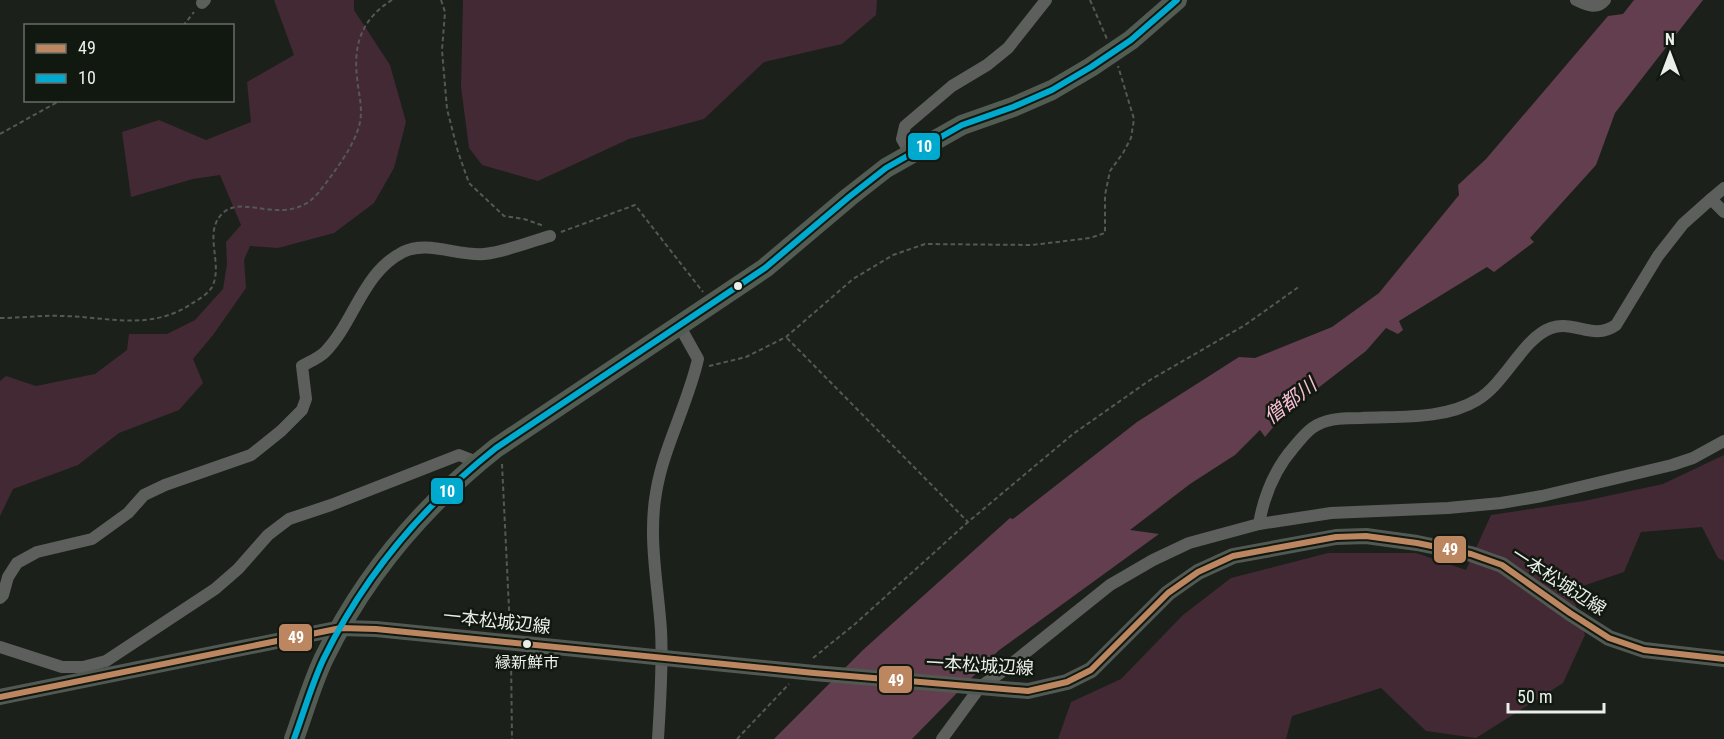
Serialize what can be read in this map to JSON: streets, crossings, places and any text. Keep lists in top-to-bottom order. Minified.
{"streets":{"main road":["一本松城辺線"]},"water":["僧都川"],"places":["縁新鮮市"],"lines":["transit line 10","transit line 49"],"legend":["49","10"],"scale_bar":"50 m","north":"top"}
